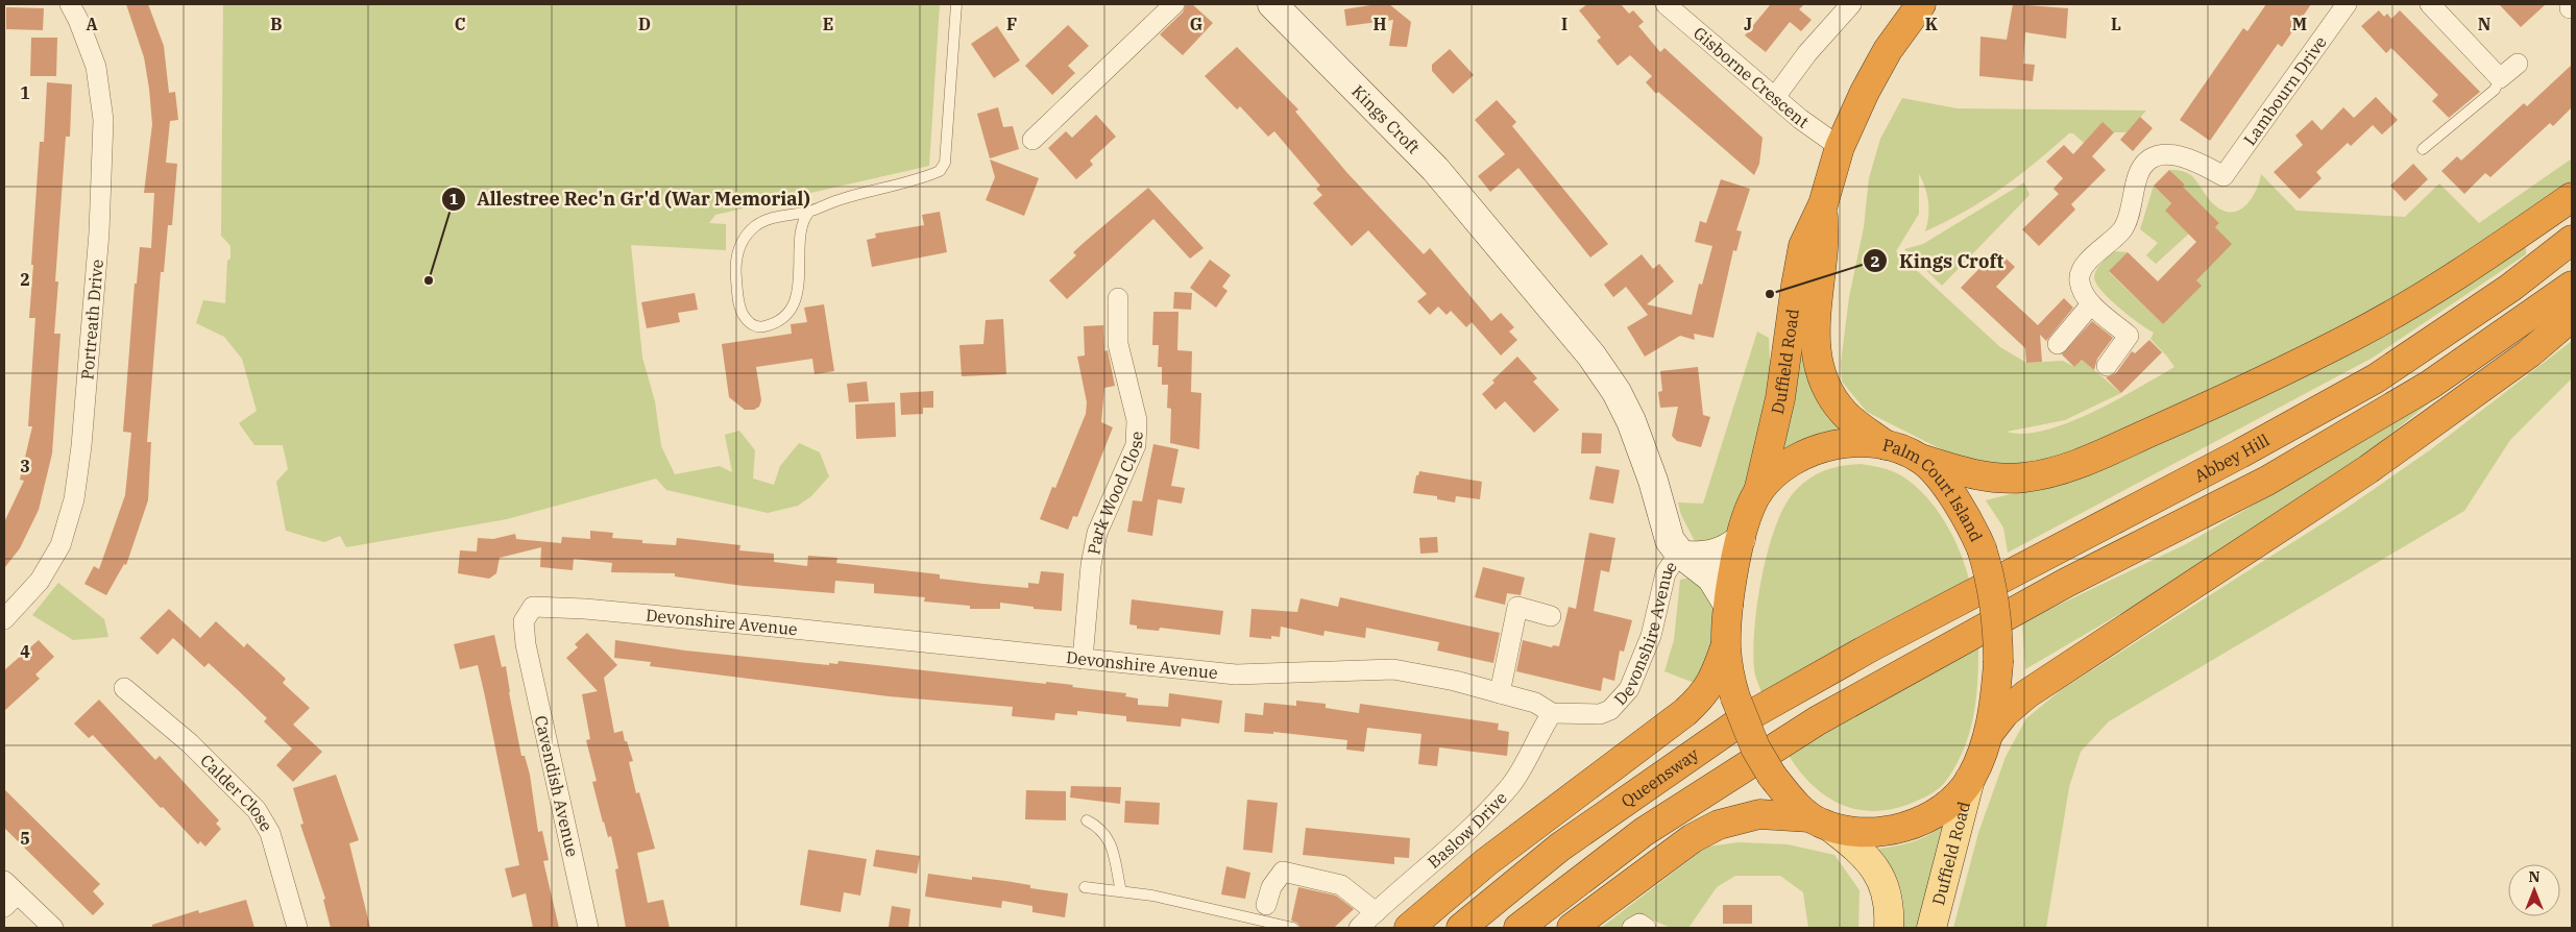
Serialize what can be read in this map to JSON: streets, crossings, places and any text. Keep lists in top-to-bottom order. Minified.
{"streets":{"highway":["Duffield Road","Abbey Hill","Palm Court Island","Queensway"],"street":["Gisborne Crescent","Lambourn Drive","Kings Croft","Portreath Drive","Park Wood Close","Devonshire Avenue","Cavendish Avenue","Calder Close","Baslow Drive"]},"crossings":[["Gisborne Crescent","Duffield Road"],["Kings Croft","Palm Court Island"],["Kings Croft","Devonshire Avenue"],["Duffield Road","Palm Court Island"],["Abbey Hill","Queensway"],["Park Wood Close","Devonshire Avenue"],["Devonshire Avenue","Cavendish Avenue"],["Devonshire Avenue","Baslow Drive"]],"places":["Allestree Rec'n Gr'd (War Memorial)","Kings Croft"],"north":"top","grid":{"columns":["A","B","C","D","E","F","G","H","I","J","K","L","M","N"],"rows":["1","2","3","4","5"]}}
